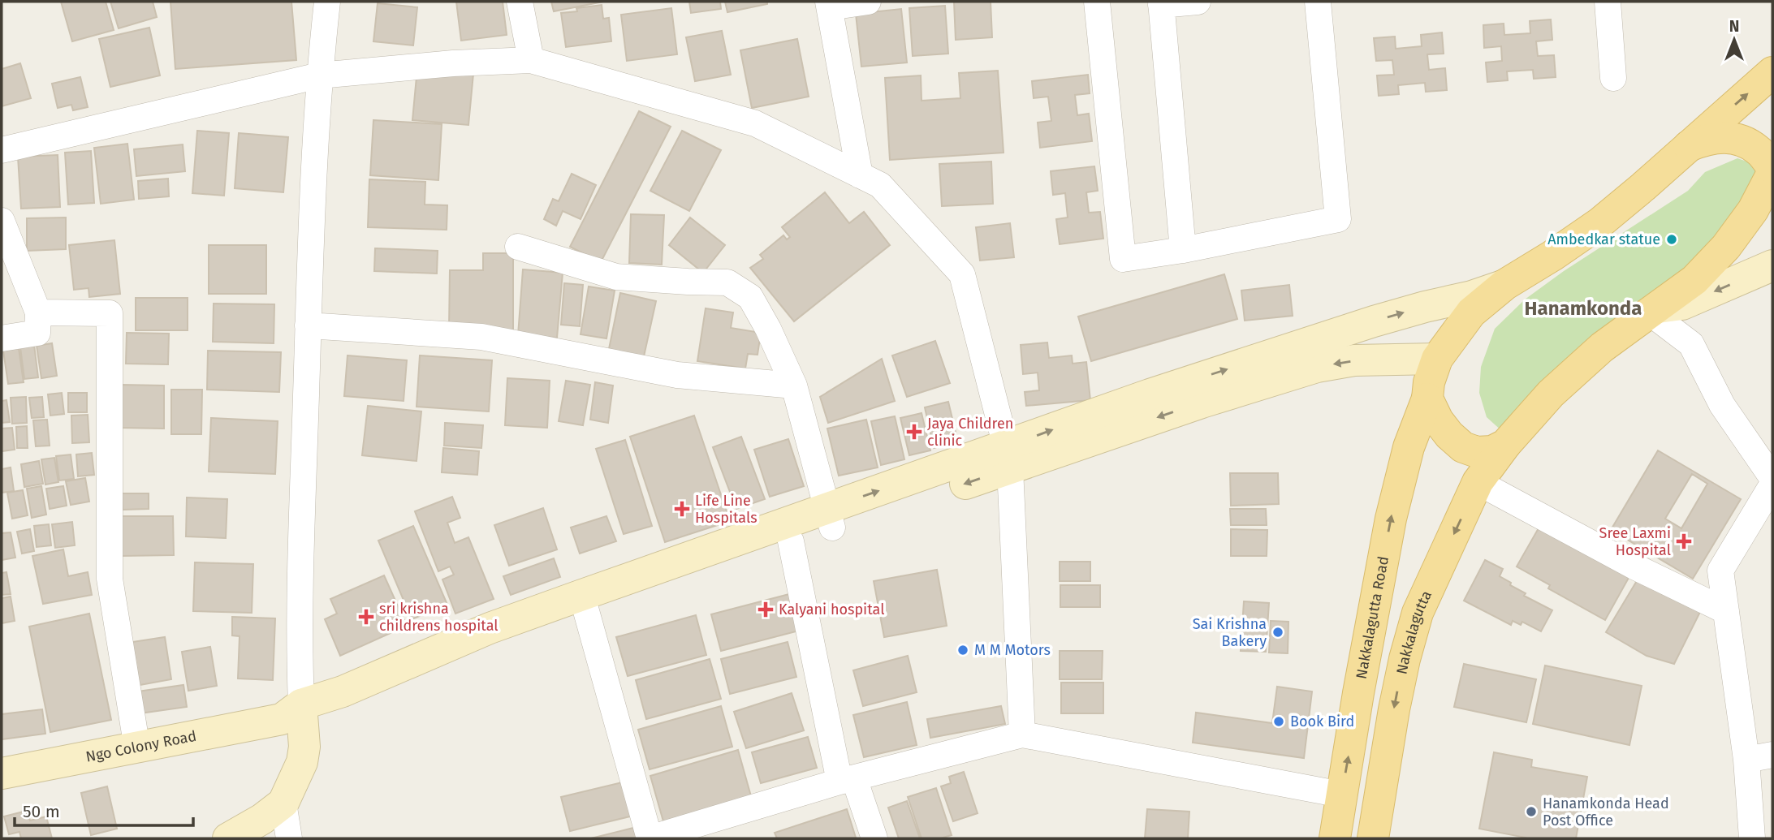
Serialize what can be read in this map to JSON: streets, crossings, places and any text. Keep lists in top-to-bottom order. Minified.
{"streets":{"main road":["Nakkalagutta Road","Nakkalagutta"],"street":["Ngo Colony Road"]},"one_way":["Nakkalagutta Road","Nakkalagutta"],"districts":["Hanamkonda"],"places":{"other":["Ambedkar statue","Sai Krishna Bakery","M M Motors","Book Bird","Hanamkonda Head Post Office"],"health":["Jaya Children clinic","Life Line Hospitals","Sree Laxmi Hospital","Kalyani hospital","sri krishna childrens hospital"]},"scale_bar":"50 m","north":"top"}
